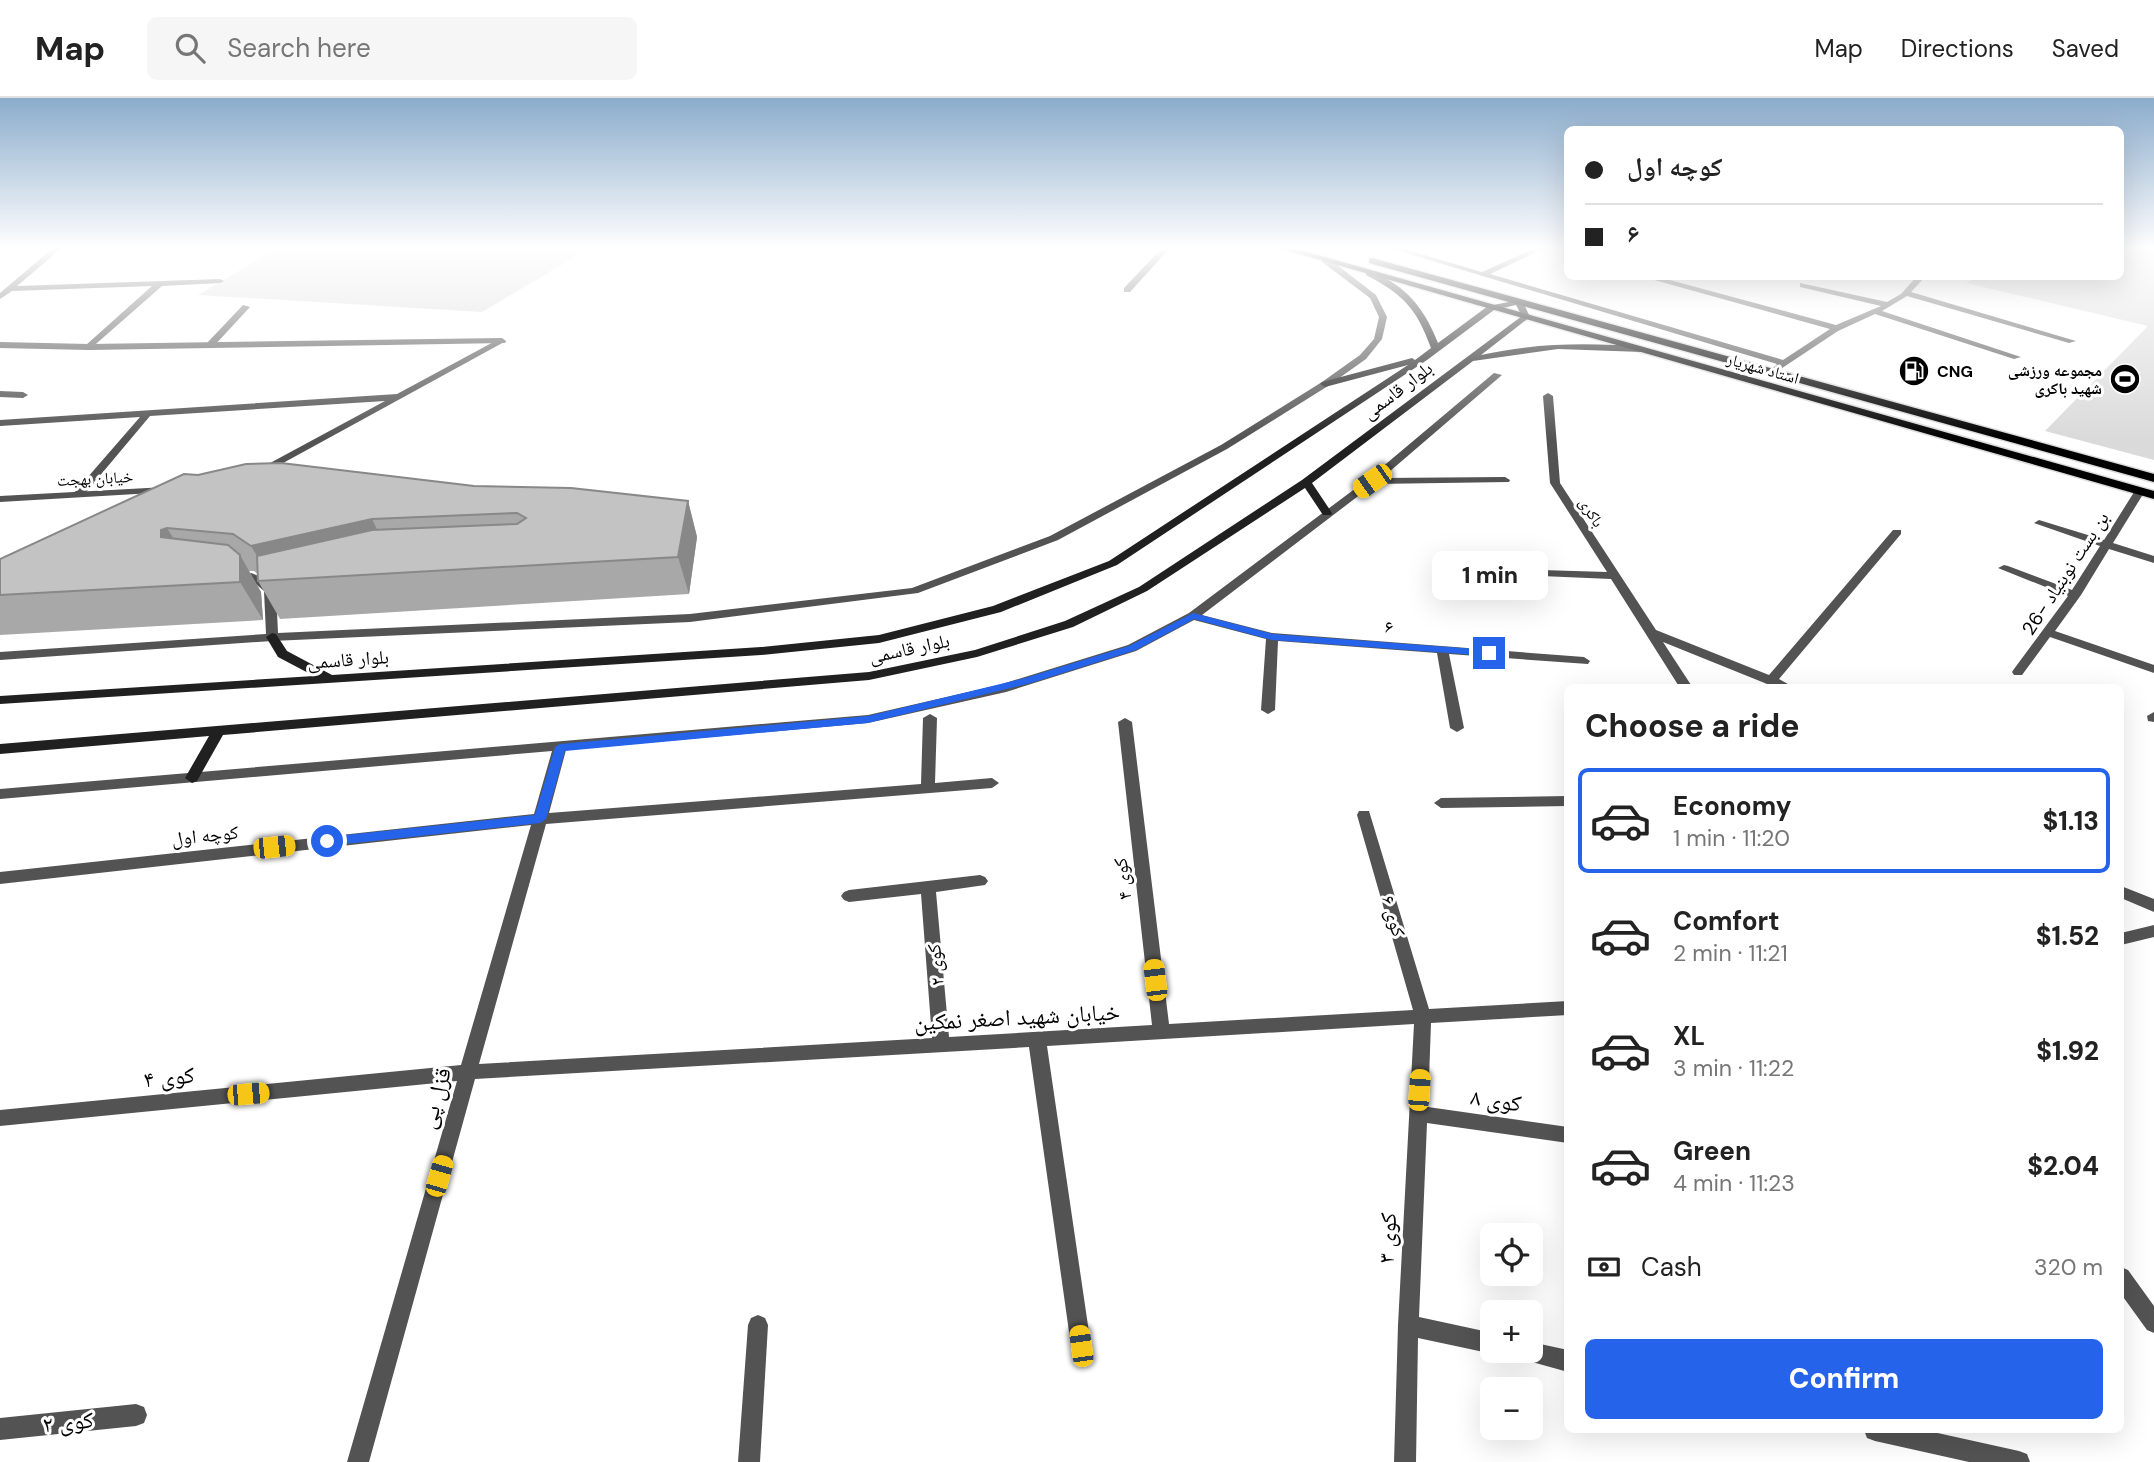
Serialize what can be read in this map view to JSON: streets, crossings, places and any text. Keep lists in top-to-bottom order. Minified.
{"streets":{"main road":["استاد شهریار","بلوار قاسمی"],"street":["خیابان بهجت","باکری","26- بن بست نوبنیاد","۶","کوچه اول","کوی ۴","کوی ۶","کوی ۲","خیابان شهید اصغر نمکین","قزل پی","کوی ۸","کوی ۳"]},"crossings":[["استاد شهریار","بلوار قاسمی"],["استاد شهریار","26- بن بست نوبنیاد"],["کوچه اول","قزل پی"],["کوی ۴","خیابان شهید اصغر نمکین"],["کوی ۴","قزل پی"],["کوی ۶","خیابان شهید اصغر نمکین"],["کوی ۶","کوی ۳"],["کوی ۲","خیابان شهید اصغر نمکین"],["خیابان شهید اصغر نمکین","قزل پی"],["خیابان شهید اصغر نمکین","کوی ۳"],["کوی ۸","کوی ۳"]],"places":{"fuel station":["CNG"],"sports":["مجموعه ورزشی شهید باکری"]},"page":{"header":"Map","search":"Search here","nav":["Map","Directions","Saved"],"banner":["کوچه اول","۶"],"bubble":"1 min","heading":"Choose a ride","list":[{"name":"Economy","note":"1 min · 11:20","value":"$1.13"},{"name":"Comfort","note":"2 min · 11:21","value":"$1.52"},{"name":"XL","note":"3 min · 11:22","value":"$1.92"},{"name":"Green","note":"4 min · 11:23","value":"$2.04"}],"map_buttons":["+","−"],"pay":["Cash","320 m"],"buttons":"Confirm"}}
